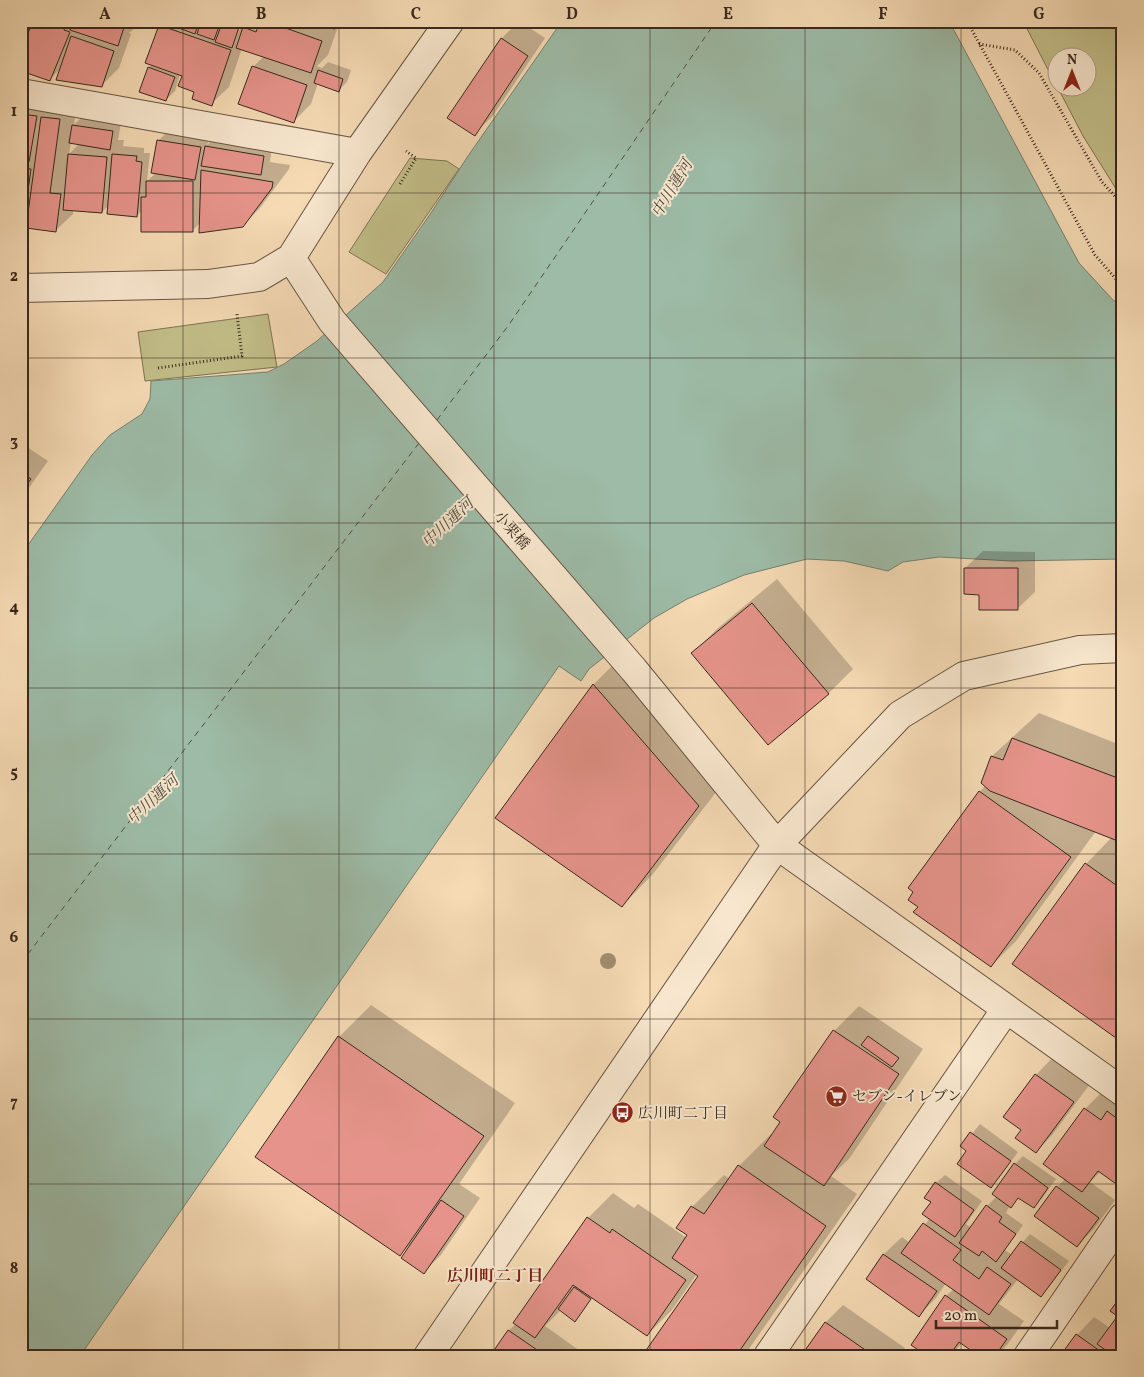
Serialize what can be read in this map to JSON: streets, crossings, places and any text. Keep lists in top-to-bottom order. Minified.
{"streets":{"street":["小栗橋"]},"districts":["広川町二丁目"],"water":["中川運河"],"places":{"supermarket":["セブン-イレブン"],"bus stop":["広川町二丁目"]},"scale_bar":"20 m","north":"top","grid":{"columns":["A","B","C","D","E","F","G"],"rows":["1","2","3","4","5","6","7","8"]}}
